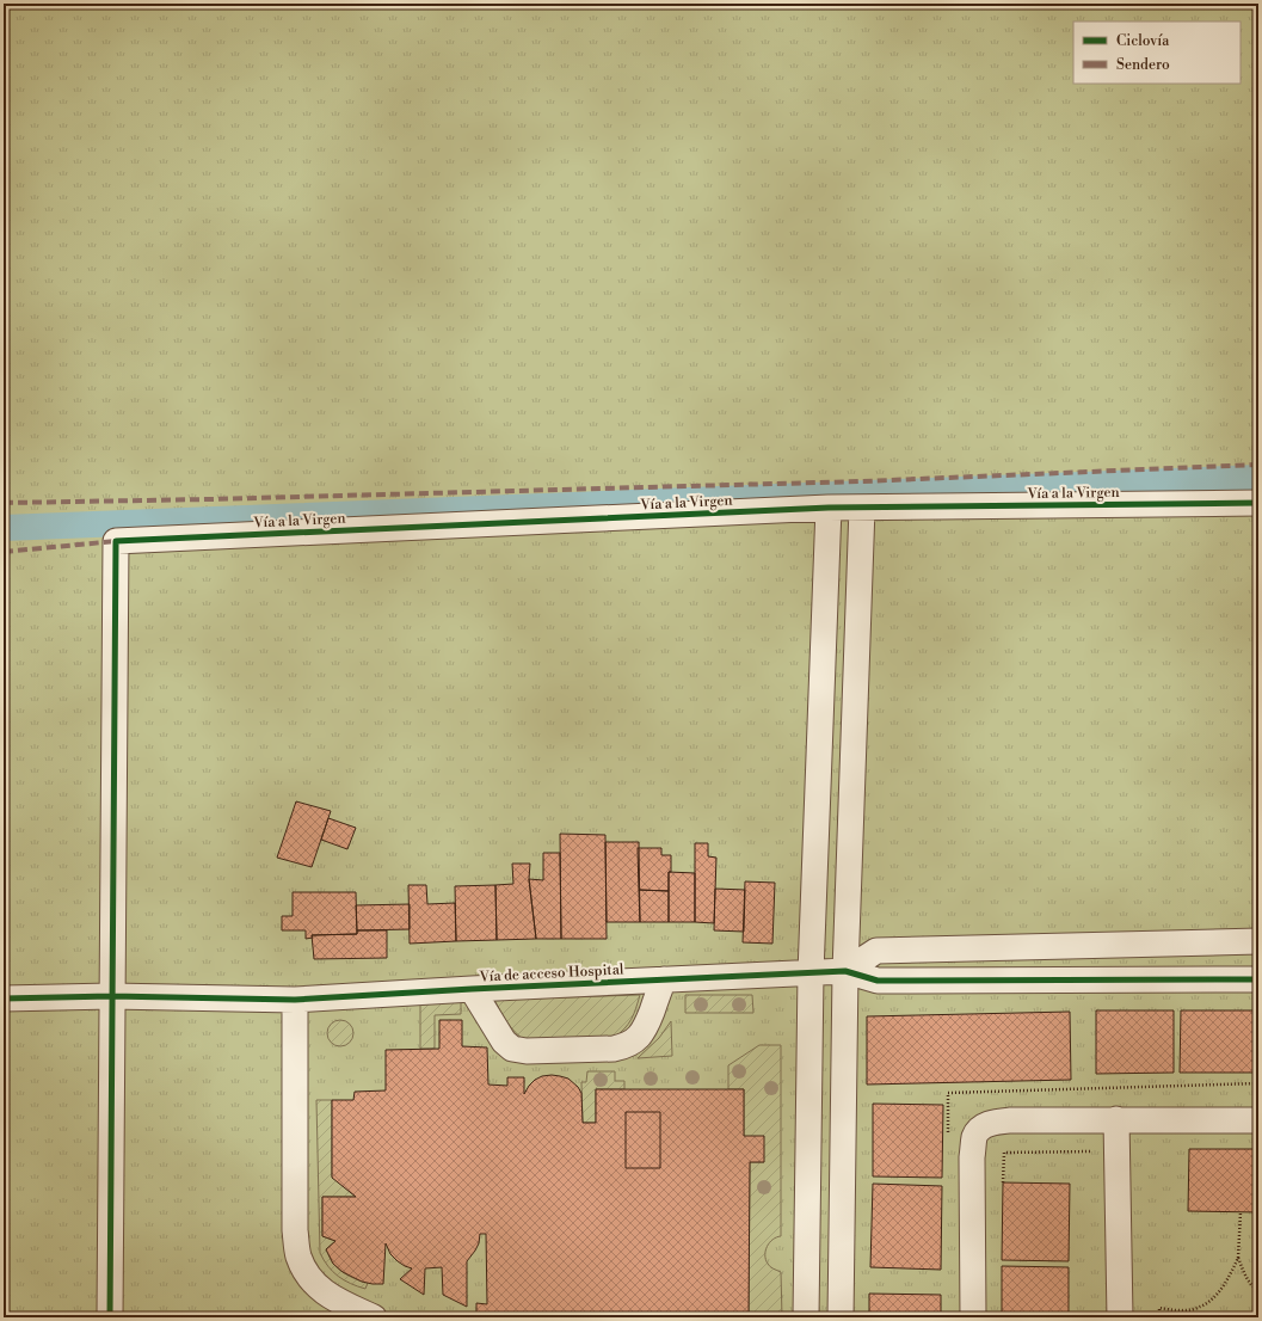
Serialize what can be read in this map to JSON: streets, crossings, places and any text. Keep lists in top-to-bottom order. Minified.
{"streets":{"street":["Vía a la Virgen","Vía de acceso Hospital"]},"crossings":[["Vía a la Virgen","Vía de acceso Hospital"]],"legend":["Ciclovía","Sendero"]}
